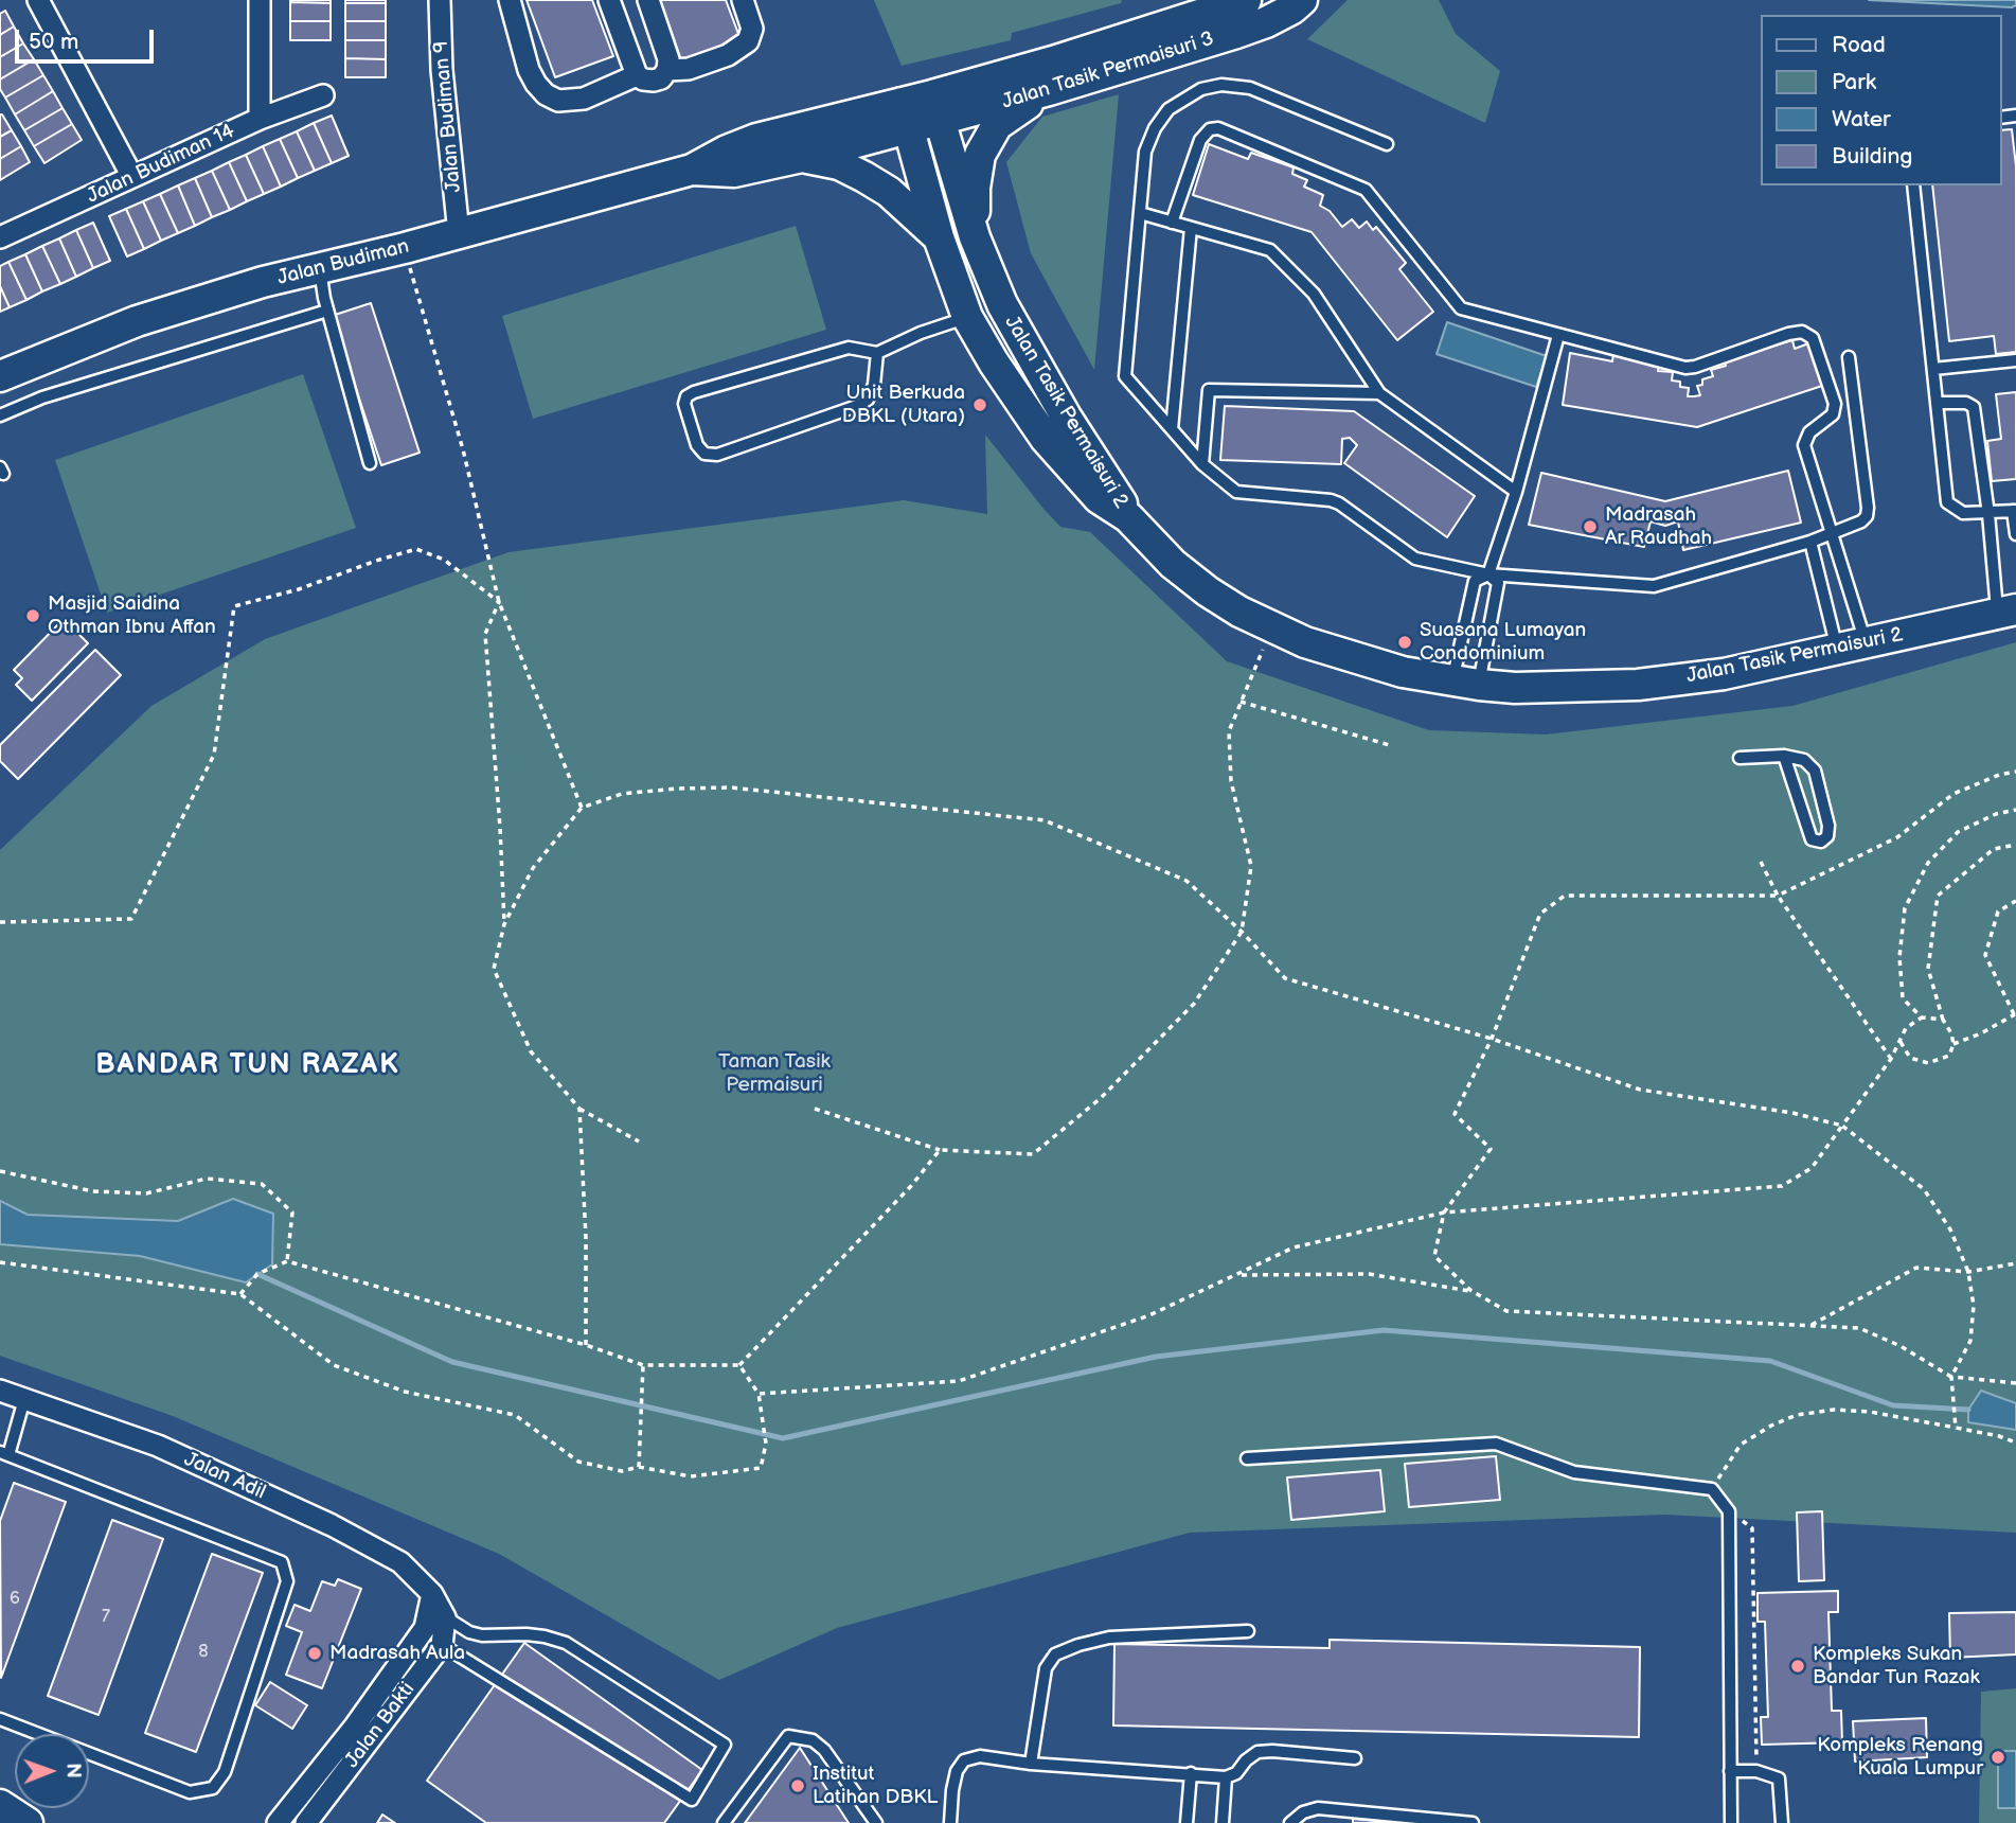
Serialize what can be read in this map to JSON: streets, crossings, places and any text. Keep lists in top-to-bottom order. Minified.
{"streets":{"street":["Jalan Tasik Permaisuri 3","Jalan Budiman 9","Jalan Budiman 14","Jalan Budiman","Jalan Tasik Permaisuri 2","Jalan Adil","Jalan Bakti"]},"crossings":[["Jalan Tasik Permaisuri 3","Jalan Budiman"],["Jalan Tasik Permaisuri 3","Jalan Tasik Permaisuri 2"],["Jalan Budiman 9","Jalan Budiman"],["Jalan Budiman","Jalan Tasik Permaisuri 2"],["Jalan Adil","Jalan Bakti"]],"districts":["BANDAR TUN RAZAK"],"parks":["Taman Tasik Permaisuri"],"places":["Unit Berkuda DBKL (Utara)","Madrasah Ar Raudhah","Masjid Saidina Othman Ibnu Affan","Suasana Lumayan Condominium","Madrasah Aula","Kompleks Sukan Bandar Tun Razak","Kompleks Renang Kuala Lumpur","Institut Latihan DBKL"],"house_numbers":["6","7","8"],"legend":["Road","Park","Water","Building"],"scale_bar":"50 m","north":"right"}
